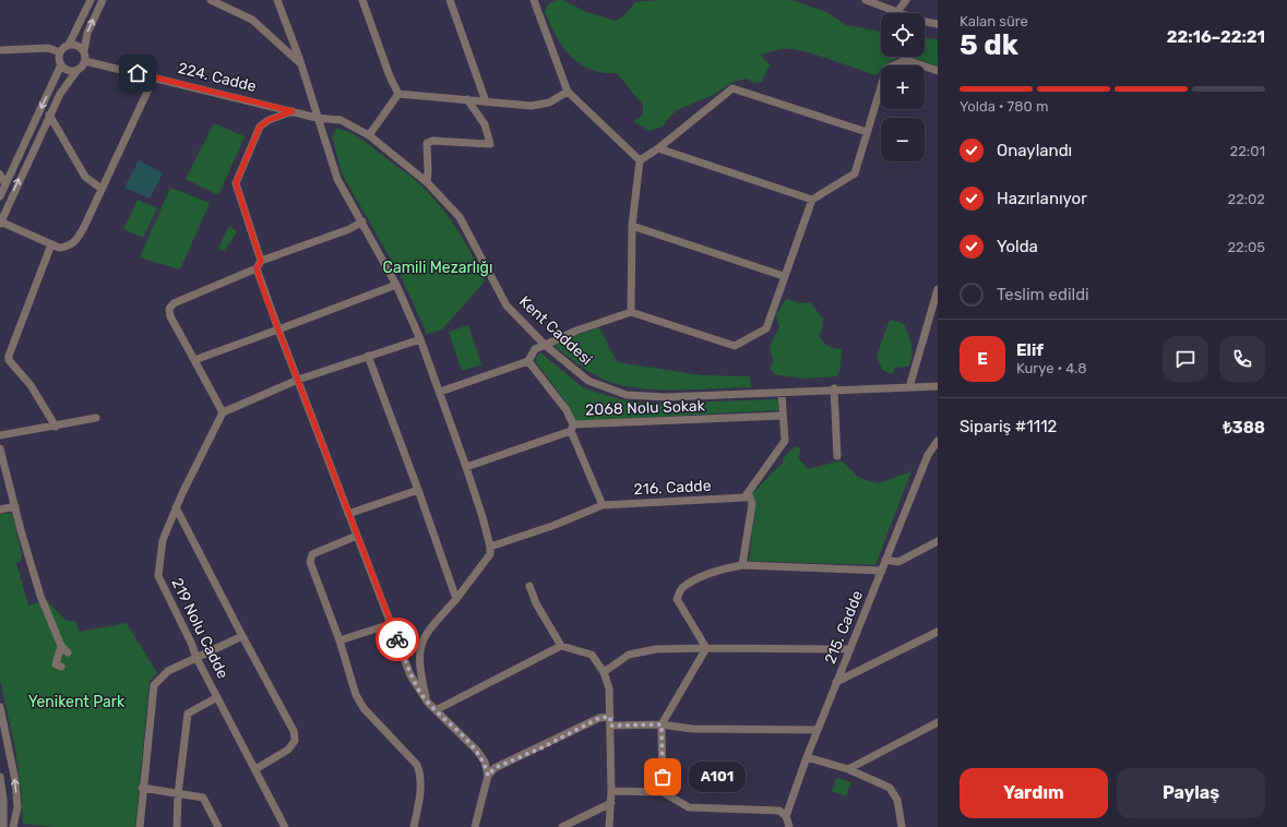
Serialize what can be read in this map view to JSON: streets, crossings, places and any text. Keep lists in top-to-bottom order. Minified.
{"streets":{"street":["224. Cadde","Kent Caddesi","2068 Nolu Sokak","216. Cadde","215. Cadde","219 Nolu Cadde"]},"crossings":[["224. Cadde","Kent Caddesi"]],"parks":["Camili Mezarlığı","Yenikent Park"],"places":["A101"],"page":{"heading":["5 dk","Kalan süre","22:16–22:21"],"panel":["Elif","Kurye · 4.8","Sipariş #1112","₺388"],"map_buttons":["+","−"],"bar":"Yolda · 780 m","list":[["Onaylandı","22:01"],["Hazırlanıyor","22:02"],["Yolda","22:05"],"Teslim edildi"],"round":"E","buttons":["Yardım","Paylaş"],"bubble":"A101"}}
